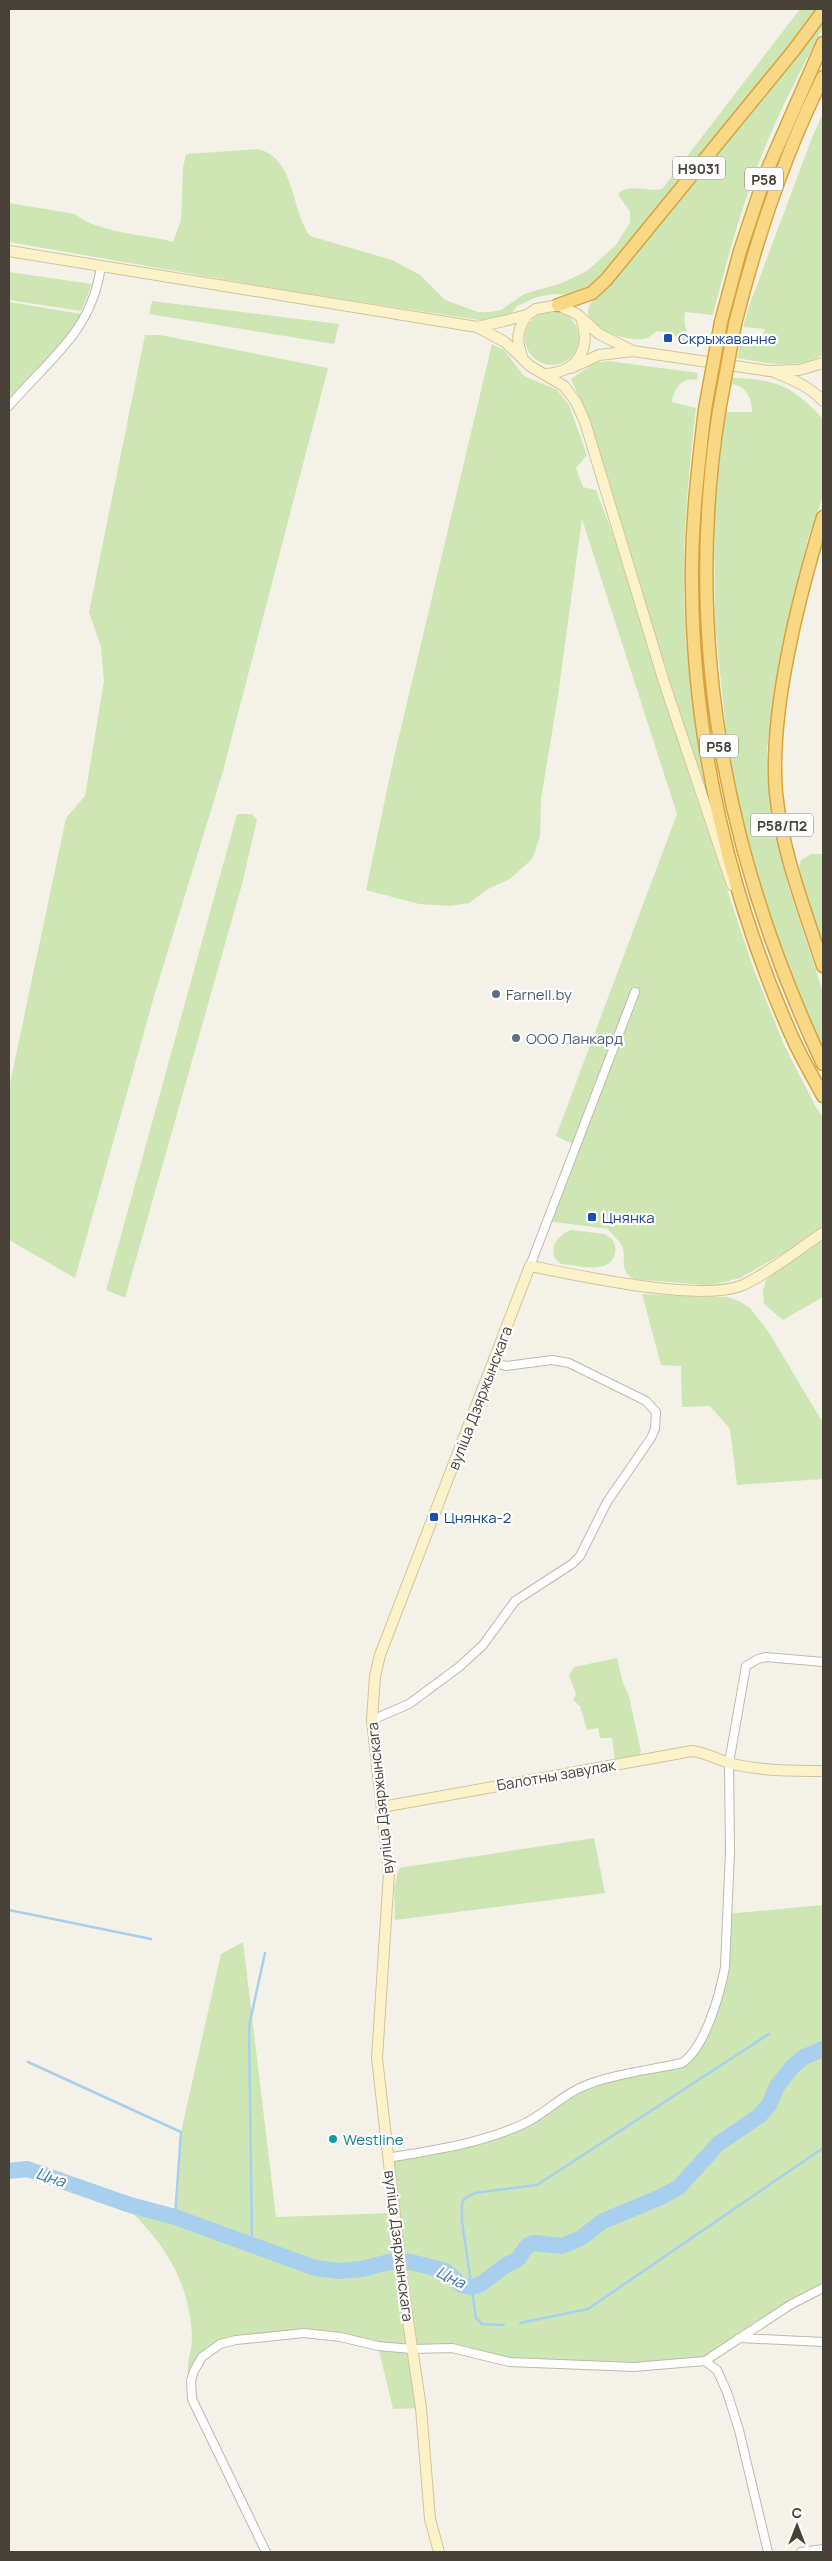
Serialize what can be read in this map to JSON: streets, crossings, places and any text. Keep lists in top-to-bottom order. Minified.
{"streets":{"highway":["Н9031","Р58","Р58/П2"],"main road":["вуліца Дзяржынскага","Балотны завулак"]},"crossings":[["Н9031","Р58"],["вуліца Дзяржынскага","Балотны завулак"]],"water":["Цна"],"places":{"transit":["Скрыжаванне","Цнянка","Цнянка-2"],"other":["Farnell.by","ООО Ланкард","Westline"]},"north":"top"}
